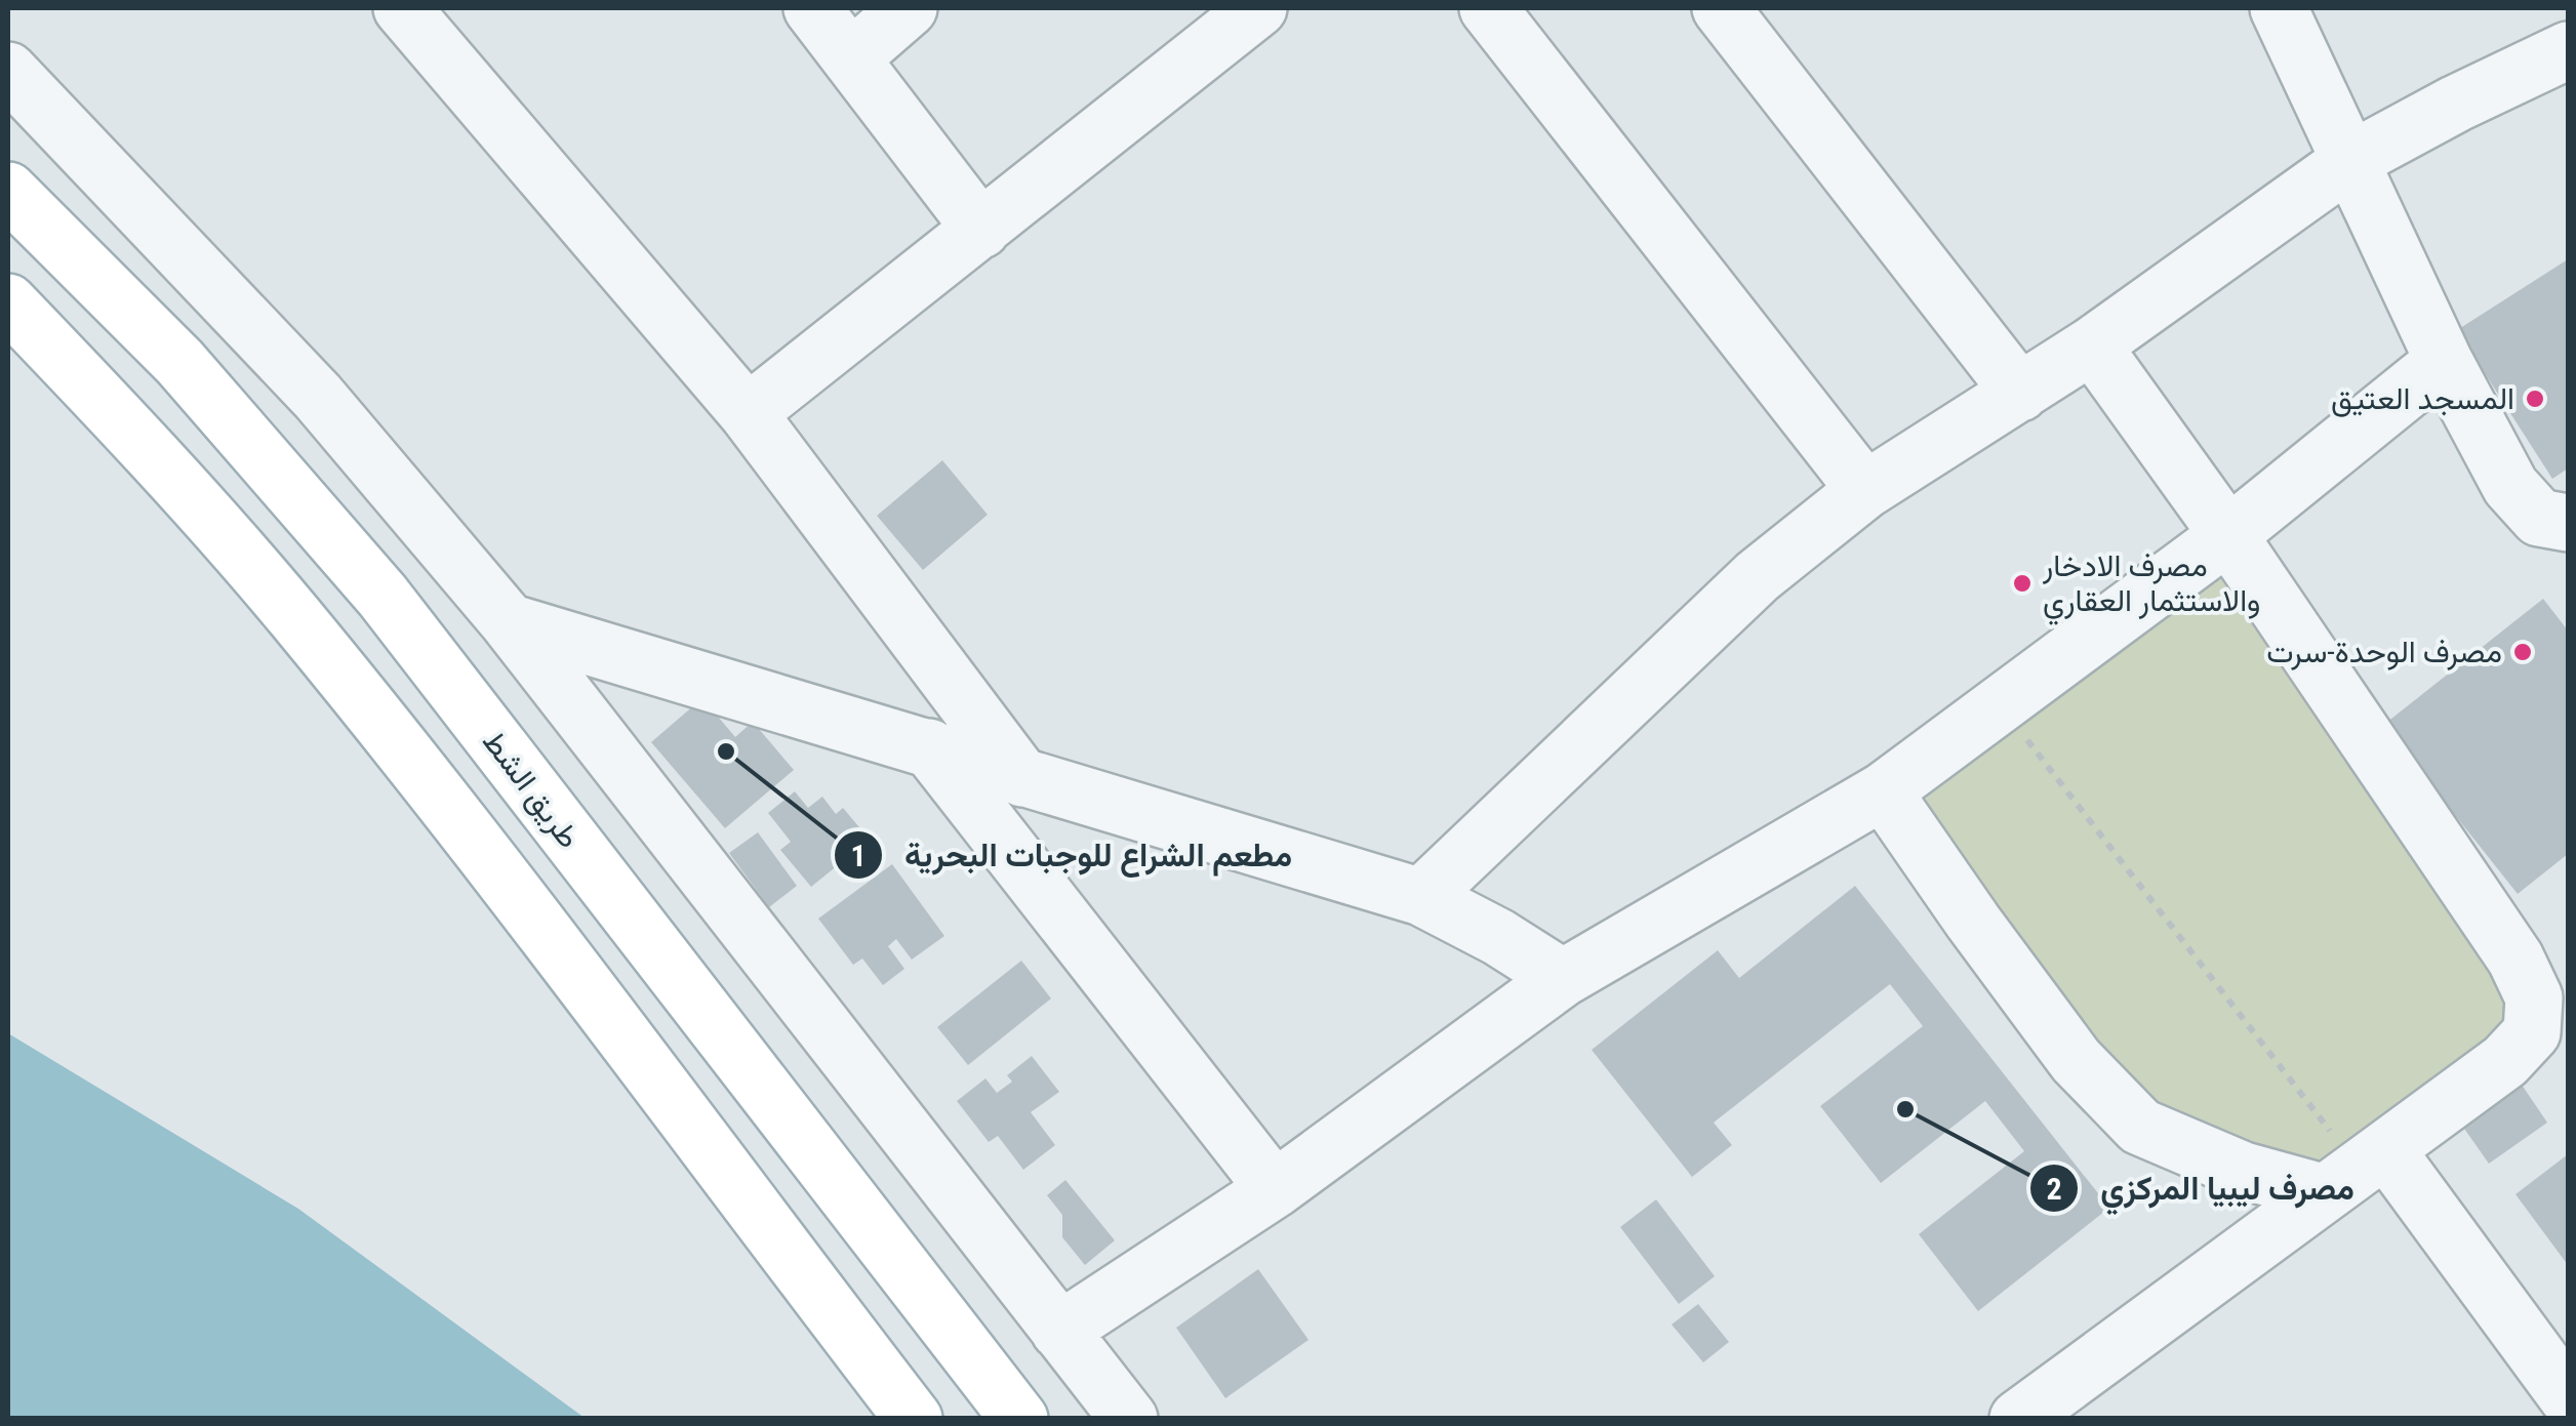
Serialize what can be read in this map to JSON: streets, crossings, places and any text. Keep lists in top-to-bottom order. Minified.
{"streets":{"main road":["طريق الشط"]},"places":["المسجد العتيق","مصرف الادخار والاستثمار العقاري","مصرف الوحدة-سرت","مطعم الشراع للوجبات البحرية","مصرف ليبيا المركزي"]}
